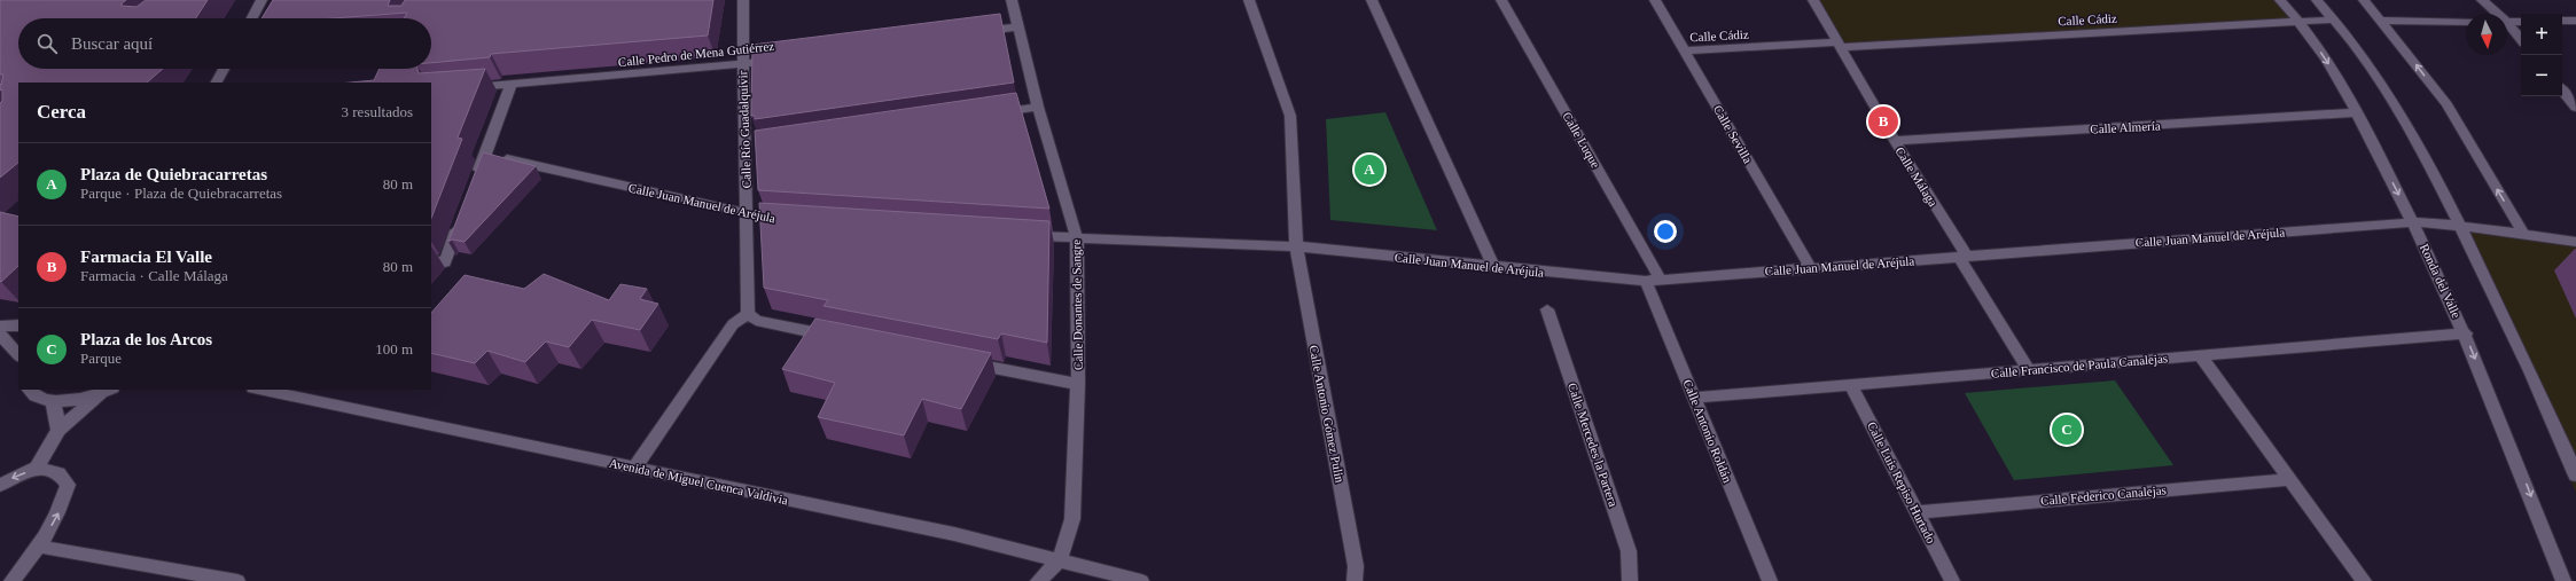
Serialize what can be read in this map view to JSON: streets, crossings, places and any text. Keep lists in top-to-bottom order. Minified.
{"streets":{"street":["Calle Cádiz","Calle Pedro de Mena Gutiérrez","Calle Almería","Calle Río Guadalquivir","Calle Sevilla","Calle Luque","Calle Málaga","Calle Juan Manuel de Aréjula","Ronda del Valle","Calle Donantes de Sangre","Calle Francisco de Paula Canalejas","Calle Antonio Gómez Pulin","Calle Antonio Roldán","Calle Mercedes la Partera","Avenida de Miguel Cuenca Valdivia","Calle Luis Repiso Hurtado","Calle Federico Canalejas"]},"crossings":[["Calle Cádiz","Calle Sevilla"],["Calle Cádiz","Calle Málaga"],["Calle Cádiz","Ronda del Valle"],["Calle Pedro de Mena Gutiérrez","Calle Río Guadalquivir"],["Calle Almería","Calle Málaga"],["Calle Almería","Ronda del Valle"],["Calle Río Guadalquivir","Calle Juan Manuel de Aréjula"],["Calle Sevilla","Calle Juan Manuel de Aréjula"],["Calle Luque","Calle Juan Manuel de Aréjula"],["Calle Luque","Calle Antonio Roldán"],["Calle Málaga","Calle Juan Manuel de Aréjula"],["Calle Málaga","Calle Francisco de Paula Canalejas"],["Calle Juan Manuel de Aréjula","Ronda del Valle"],["Calle Juan Manuel de Aréjula","Calle Donantes de Sangre"],["Calle Juan Manuel de Aréjula","Calle Antonio Gómez Pulin"],["Calle Juan Manuel de Aréjula","Calle Antonio Roldán"],["Ronda del Valle","Calle Francisco de Paula Canalejas"],["Calle Donantes de Sangre","Avenida de Miguel Cuenca Valdivia"],["Calle Francisco de Paula Canalejas","Calle Antonio Roldán"],["Calle Francisco de Paula Canalejas","Calle Luis Repiso Hurtado"],["Calle Luis Repiso Hurtado","Calle Federico Canalejas"]],"north":"bottom","page":{"map_buttons":["+","−"],"search":"Buscar aquí","heading":["Cerca","3 resultados"],"pins":["B","A","C"],"list":[{"mark":"A","name":"Plaza de Quiebracarretas","note":"Parque · Plaza de Quiebracarretas","value":"80 m"},{"mark":"B","name":"Farmacia El Valle","note":"Farmacia · Calle Málaga","value":"80 m"},{"mark":"C","name":"Plaza de los Arcos","note":"Parque","value":"100 m"}]}}
